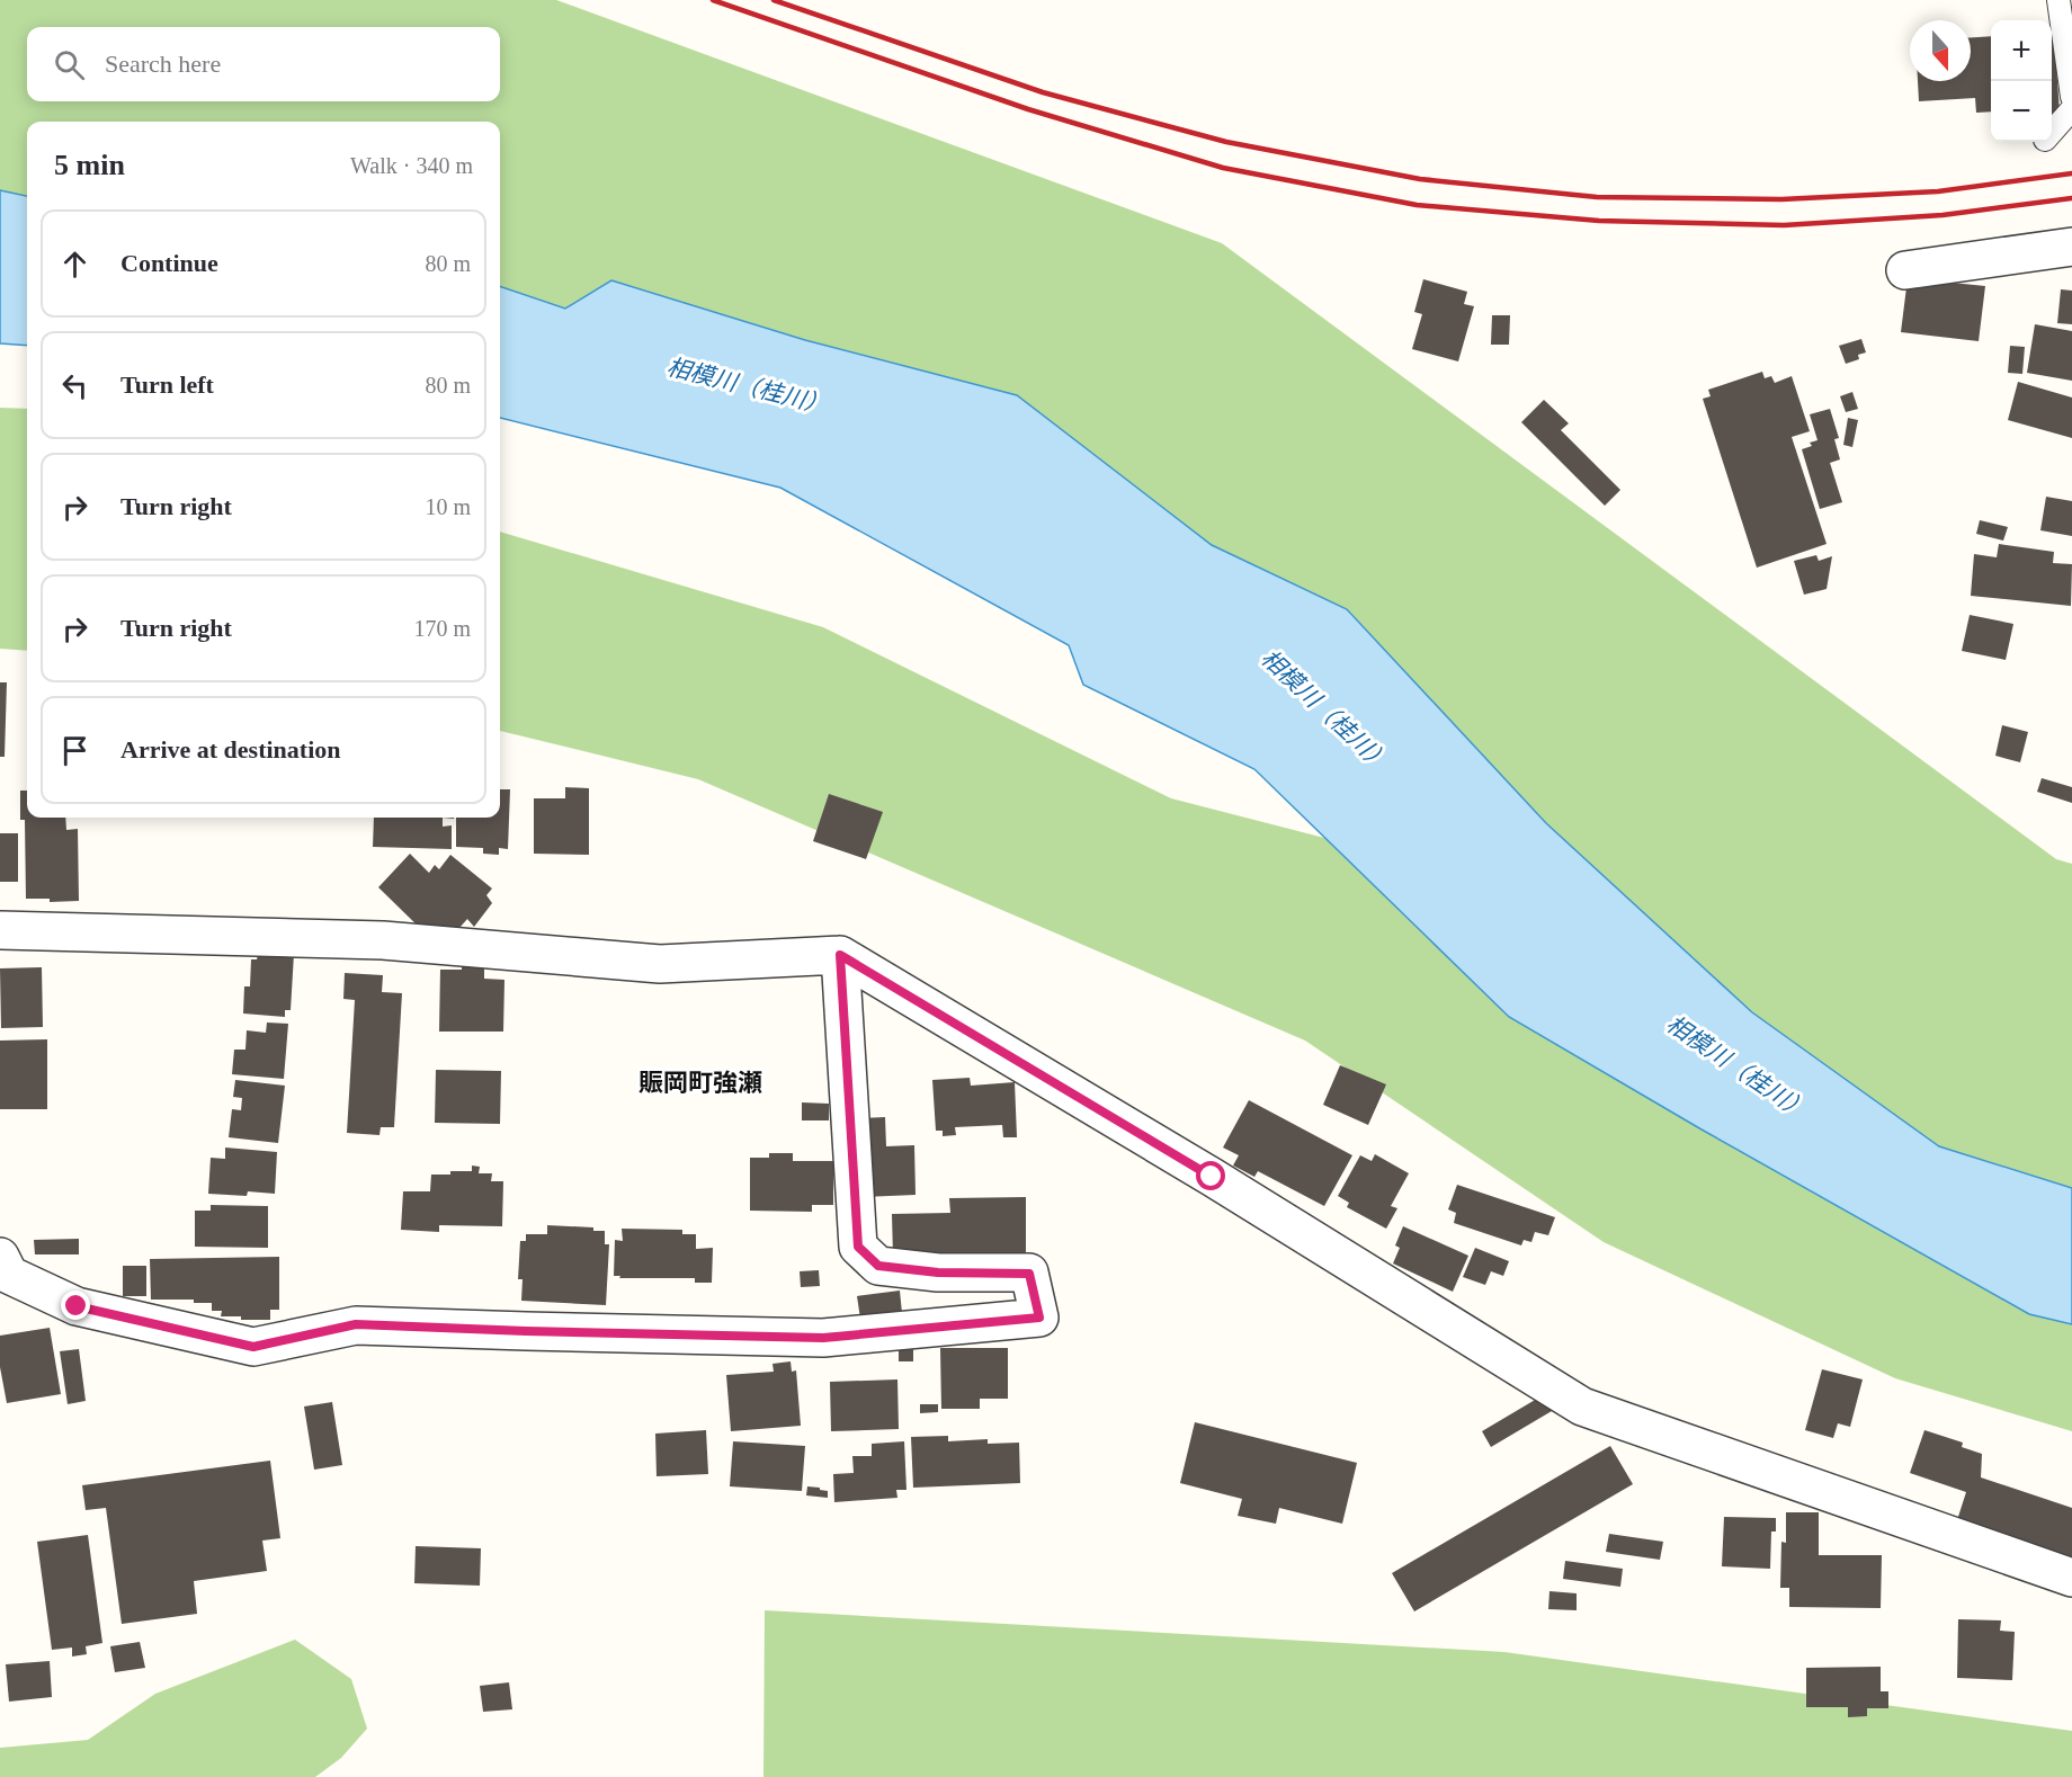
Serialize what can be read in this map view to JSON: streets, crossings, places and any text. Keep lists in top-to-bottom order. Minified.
{"districts":["賑岡町強瀬"],"water":["相模川（桂川）"],"north":"bottom","page":{"map_buttons":["+","−"],"search":"Search here","heading":["5 min","Walk · 340 m"],"list":[["Continue","80 m"],["Turn left","80 m"],["Turn right","10 m"],["Turn right","170 m"],"Arrive at destination"]}}
